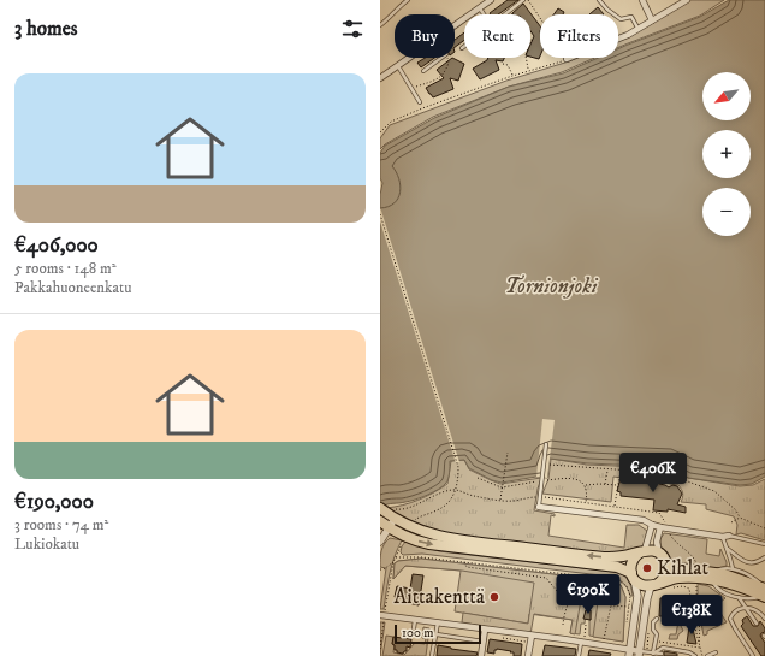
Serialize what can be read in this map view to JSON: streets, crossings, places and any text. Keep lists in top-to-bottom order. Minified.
{"water":["Tornionjoki"],"places":["Kihlat","Aittakenttä"],"scale_bar":"100 m","north":"bottom left","page":{"heading":"3 homes","chip":["Buy","Rent","Filters"],"list":[{"name":"€406,000","note":"5 rooms · 148 m² · Pakkahuoneenkatu"},{"name":"€190,000","note":"3 rooms · 74 m² · Lukiokatu"}],"map_buttons":["+","−"],"price":["€406K","€190K","€138K"],"scale":"100 m"}}
